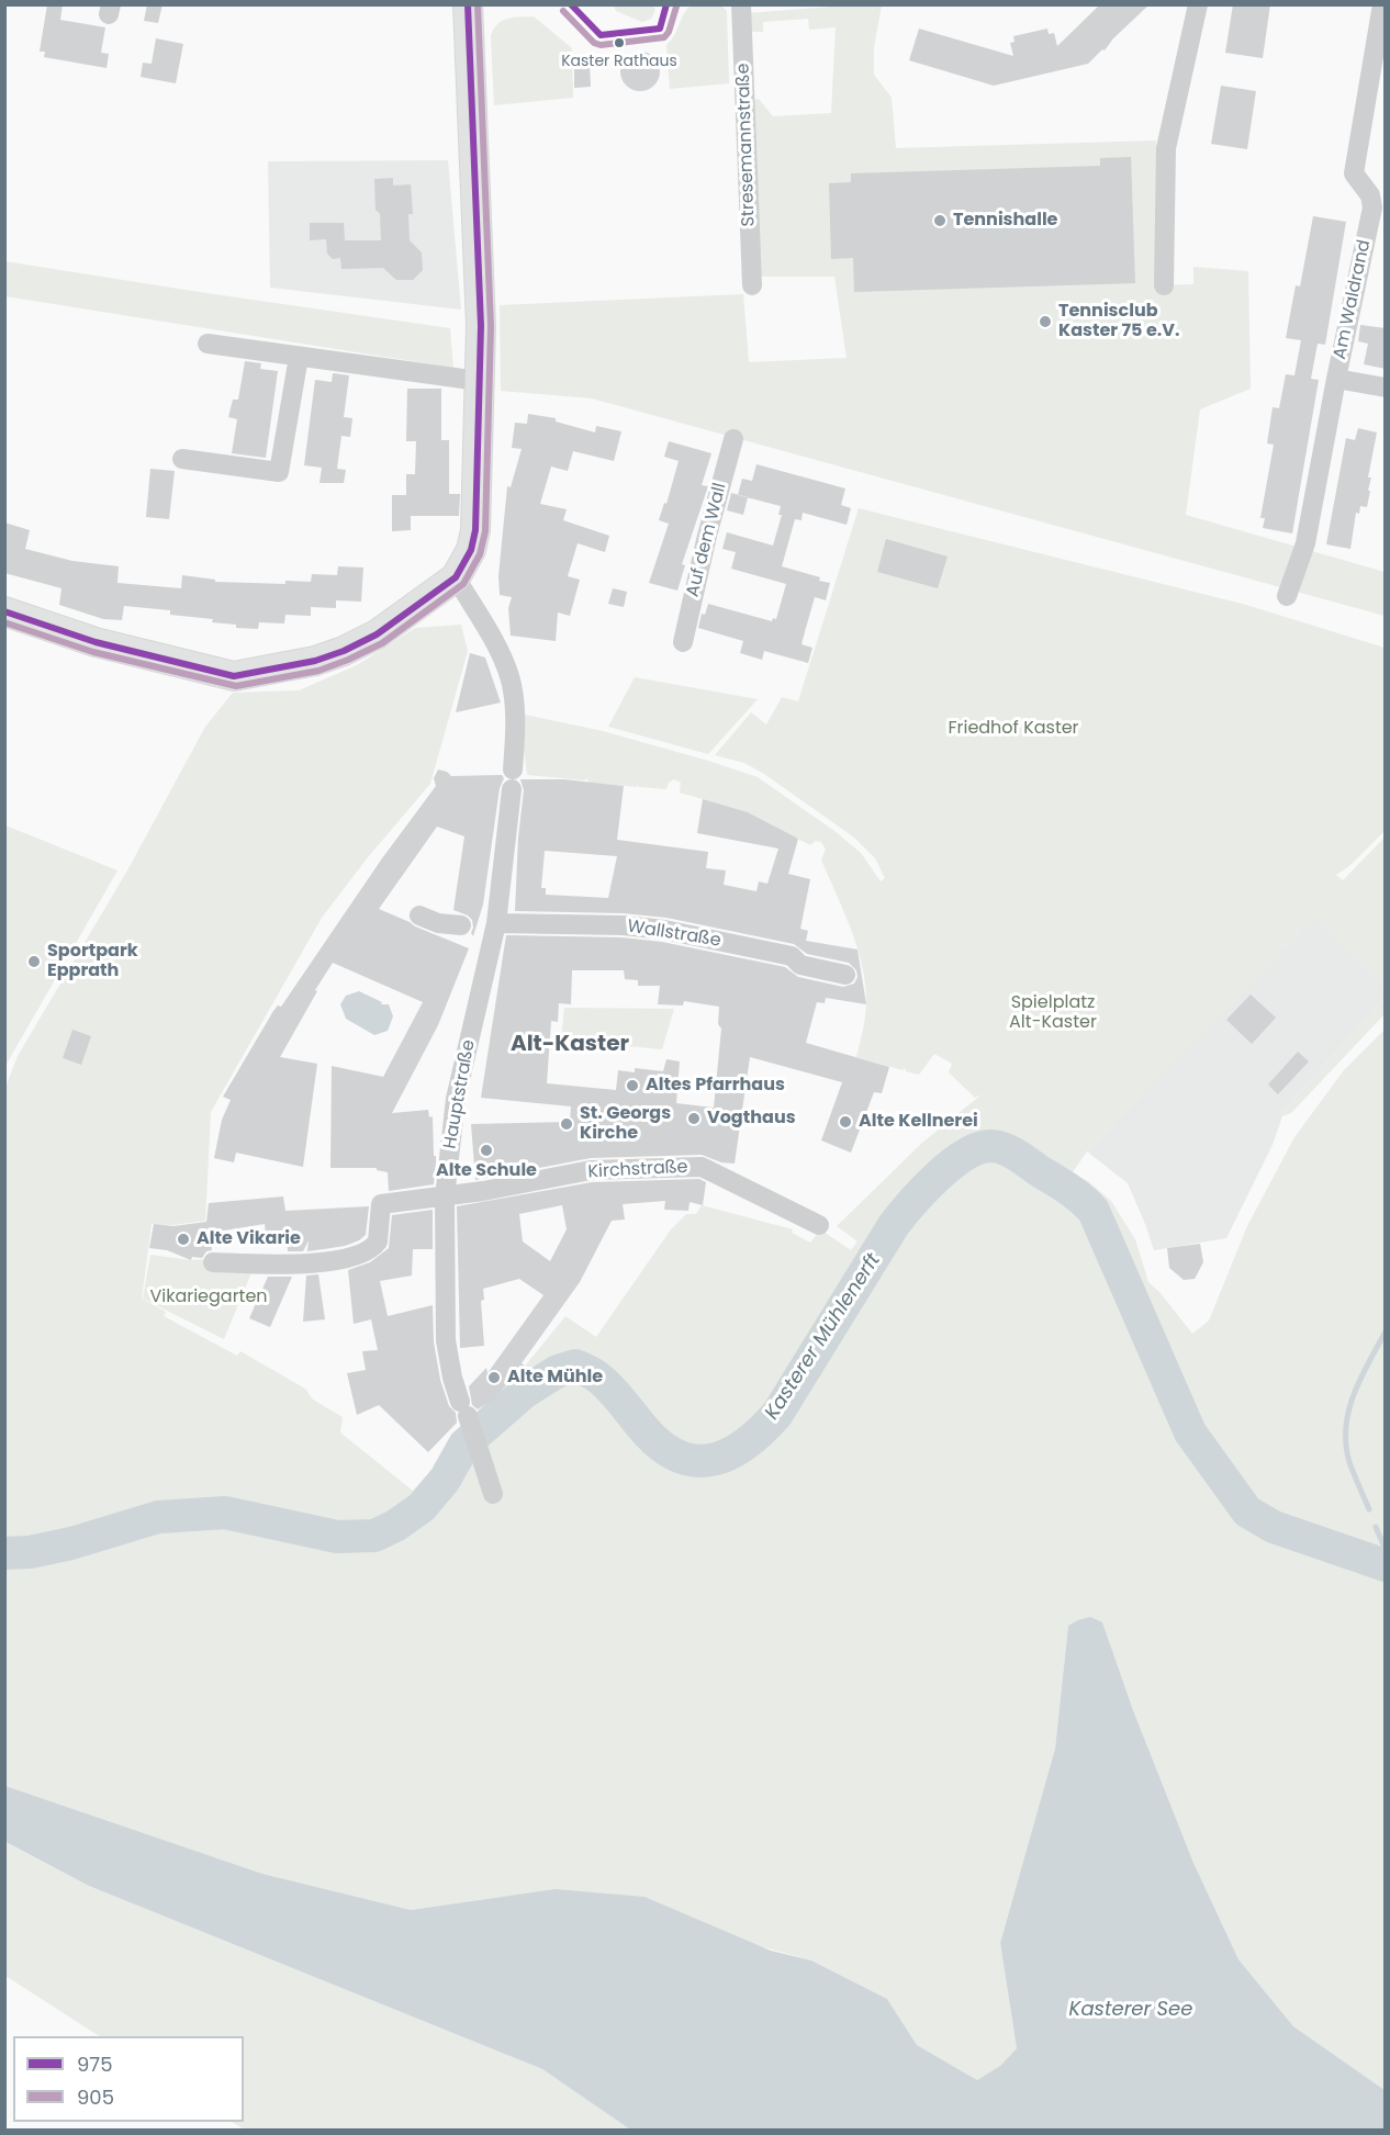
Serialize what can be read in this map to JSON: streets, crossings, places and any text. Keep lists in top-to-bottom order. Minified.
{"streets":{"street":["Stresemannstraße","Am Waldrand","Auf dem Wall","Wallstraße","Hauptstraße","Kirchstraße"]},"crossings":[["Wallstraße","Hauptstraße"],["Hauptstraße","Kirchstraße"]],"districts":["Alt-Kaster"],"water":["Kasterer Mühlenerft","Kasterer See"],"parks":["Friedhof Kaster","Spielplatz Alt-Kaster","Vikariegarten"],"places":["Kaster Rathaus","Tennishalle","Tennisclub Kaster 75 e.V.","Sportpark Epprath","Altes Pfarrhaus","Vogthaus","Alte Kellnerei","St. Georgs Kirche","Alte Schule","Alte Vikarie","Alte Mühle"],"lines":["transit line 975","transit line 905"],"legend":["975","905"]}
